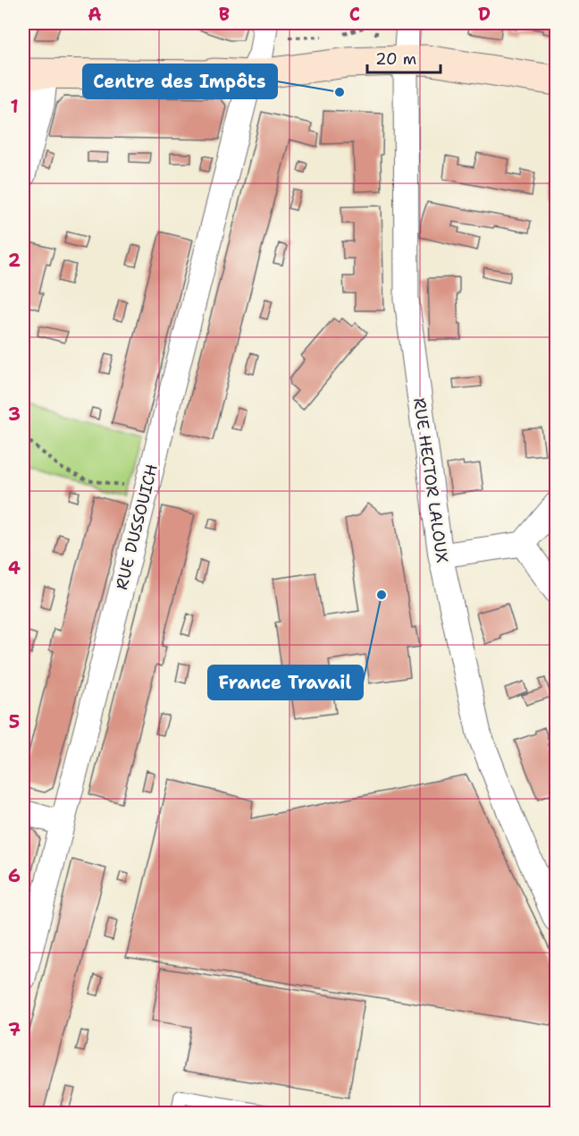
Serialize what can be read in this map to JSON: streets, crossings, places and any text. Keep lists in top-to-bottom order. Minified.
{"streets":{"street":["RUE HECTOR LALOUX","RUE DUSSOUICH"]},"places":["Centre des Impôts","France Travail"],"scale_bar":"20 m","grid":{"columns":["A","B","C","D"],"rows":["1","2","3","4","5","6","7"]}}
